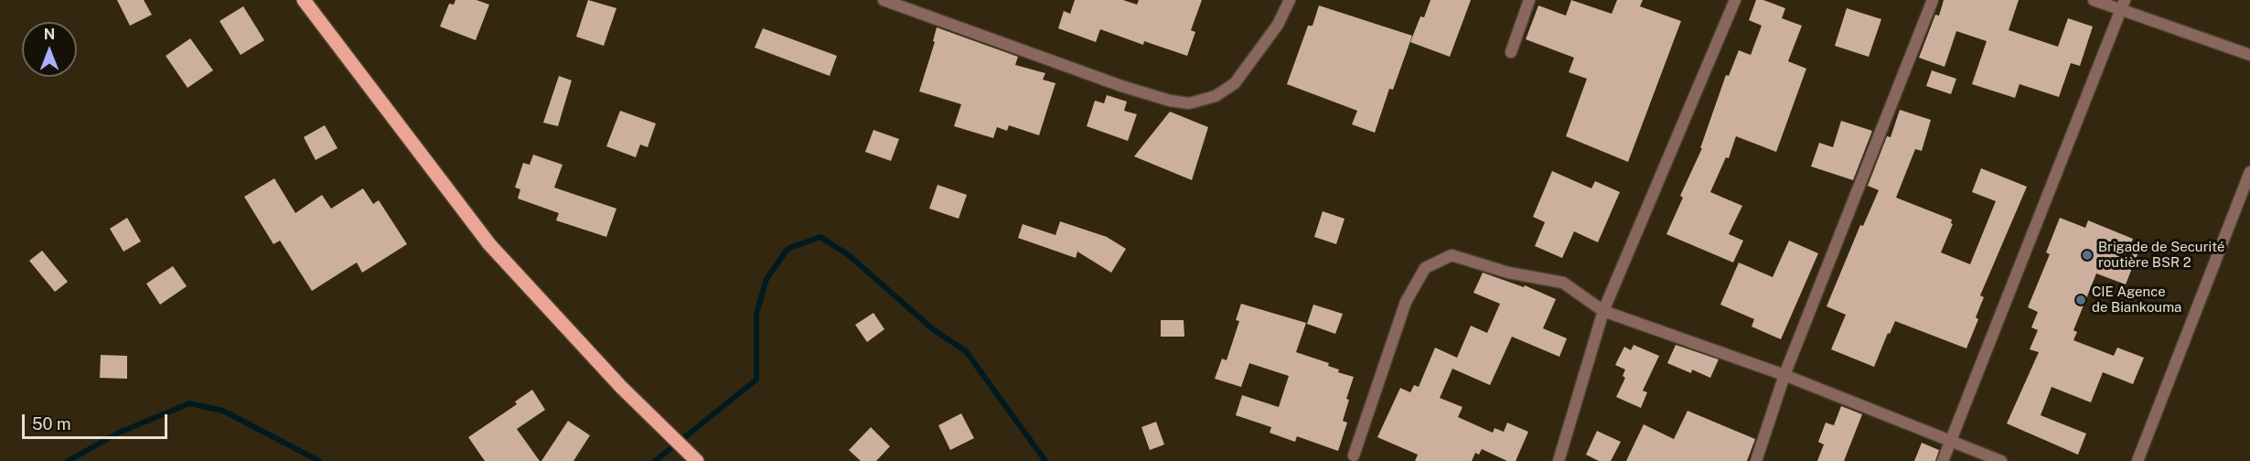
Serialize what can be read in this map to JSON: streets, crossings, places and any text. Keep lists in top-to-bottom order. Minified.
{"places":["Brigade de Securité routière BSR 2","CIE Agence de Biankouma"],"scale_bar":"50 m","north":"top"}
